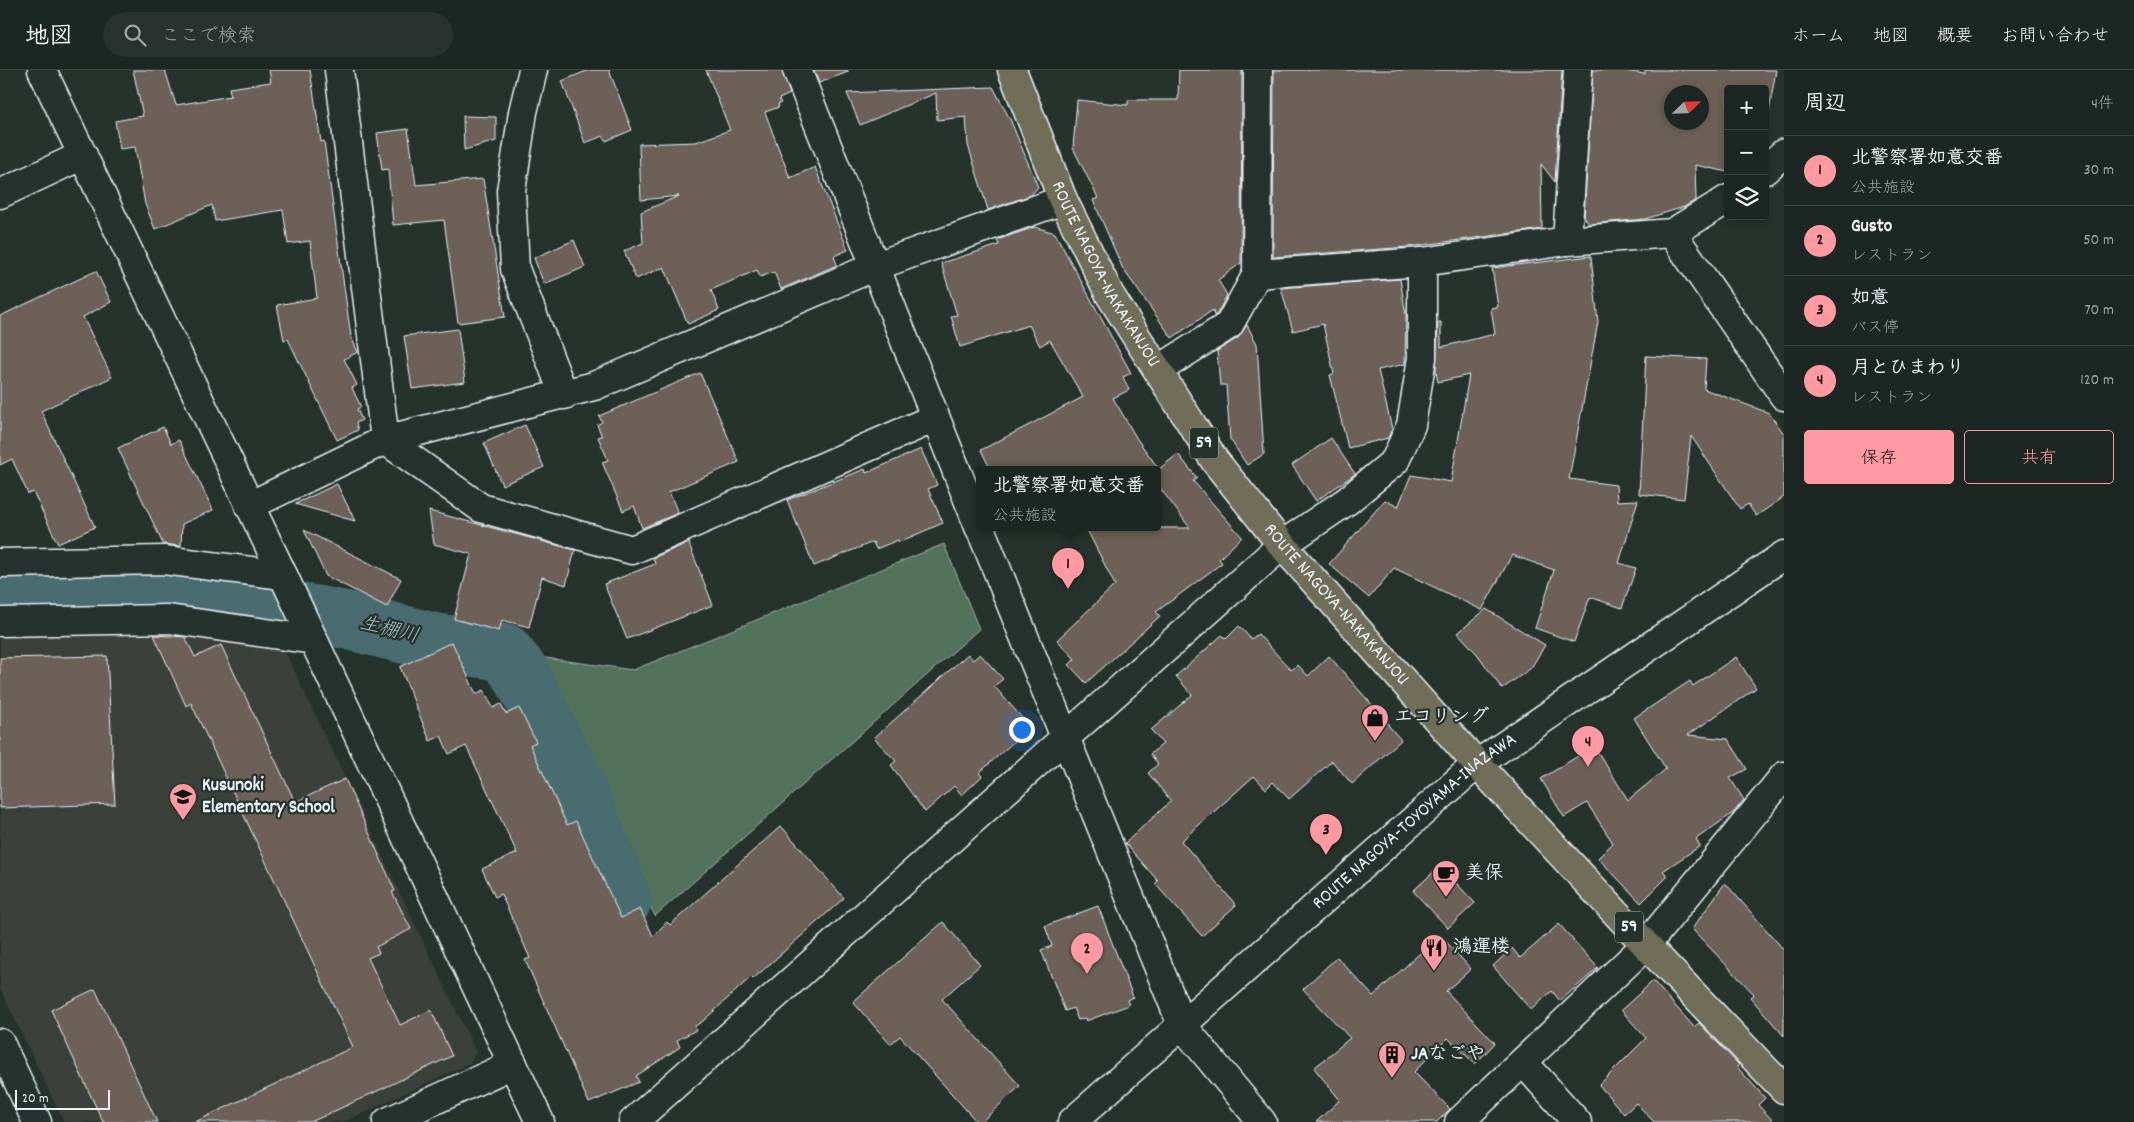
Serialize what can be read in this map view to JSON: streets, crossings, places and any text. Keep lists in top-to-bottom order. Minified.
{"streets":{"main road":["ROUTE NAGOYA-NAKAKANJOU","59"],"street":["ROUTE NAGOYA-TOYOYAMA-INAZAWA"]},"crossings":[["ROUTE NAGOYA-NAKAKANJOU","ROUTE NAGOYA-TOYOYAMA-INAZAWA"]],"water":["生棚川"],"places":{"shop":["エコリング"],"school or university":["Kusunoki Elementary School"],"cafe":["美保"],"restaurant":["鴻運楼"],"building":["JAなごや"]},"scale_bar":"20 m","north":"top right","page":{"header":"地図","search":"ここで検索","nav":["ホーム","地図","概要","お問い合わせ"],"heading":["周辺","4件"],"map_buttons":["+","−"],"list":[{"mark":"1","name":"北警察署如意交番","note":"公共施設","value":"30 m"},{"mark":"2","name":"Gusto","note":"レストラン","value":"50 m"},{"mark":"3","name":"如意","note":"バス停","value":"70 m"},{"mark":"4","name":"月とひまわり","note":"レストラン","value":"120 m"}],"buttons":["保存","共有"],"popup":["北警察署如意交番","公共施設"],"pins":["1","4","3","2"],"scale":"20 m"}}
